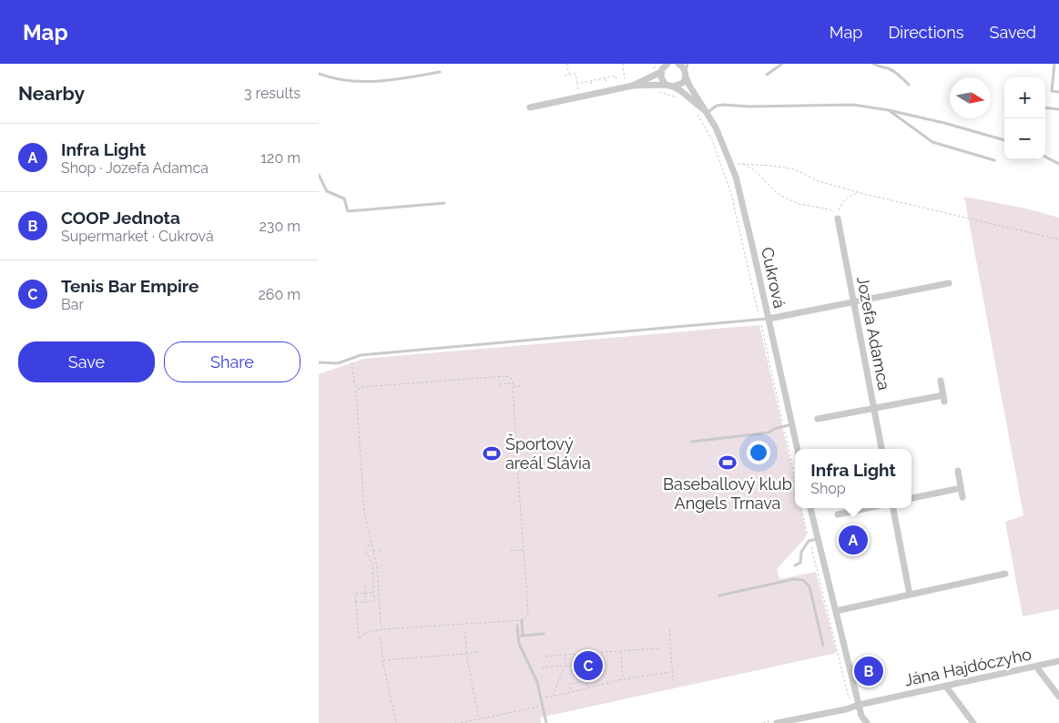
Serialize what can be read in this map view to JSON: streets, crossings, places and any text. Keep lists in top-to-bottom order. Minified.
{"streets":{"street":["Cukrová","Jozefa Adamca","Jána Hajdóczyho"]},"places":{"sports":["Športový areál Slávia","Baseballový klub Angels Trnava"]},"north":"right","page":{"header":"Map","nav":["Map","Directions","Saved"],"heading":["Nearby","3 results"],"map_buttons":["+","−"],"list":[{"mark":"A","name":"Infra Light","note":"Shop · Jozefa Adamca","value":"120 m"},{"mark":"B","name":"COOP Jednota","note":"Supermarket · Cukrová","value":"230 m"},{"mark":"C","name":"Tenis Bar Empire","note":"Bar","value":"260 m"}],"buttons":["Save","Share"],"popup":["Infra Light","Shop"],"pins":["A","C","B"]}}
